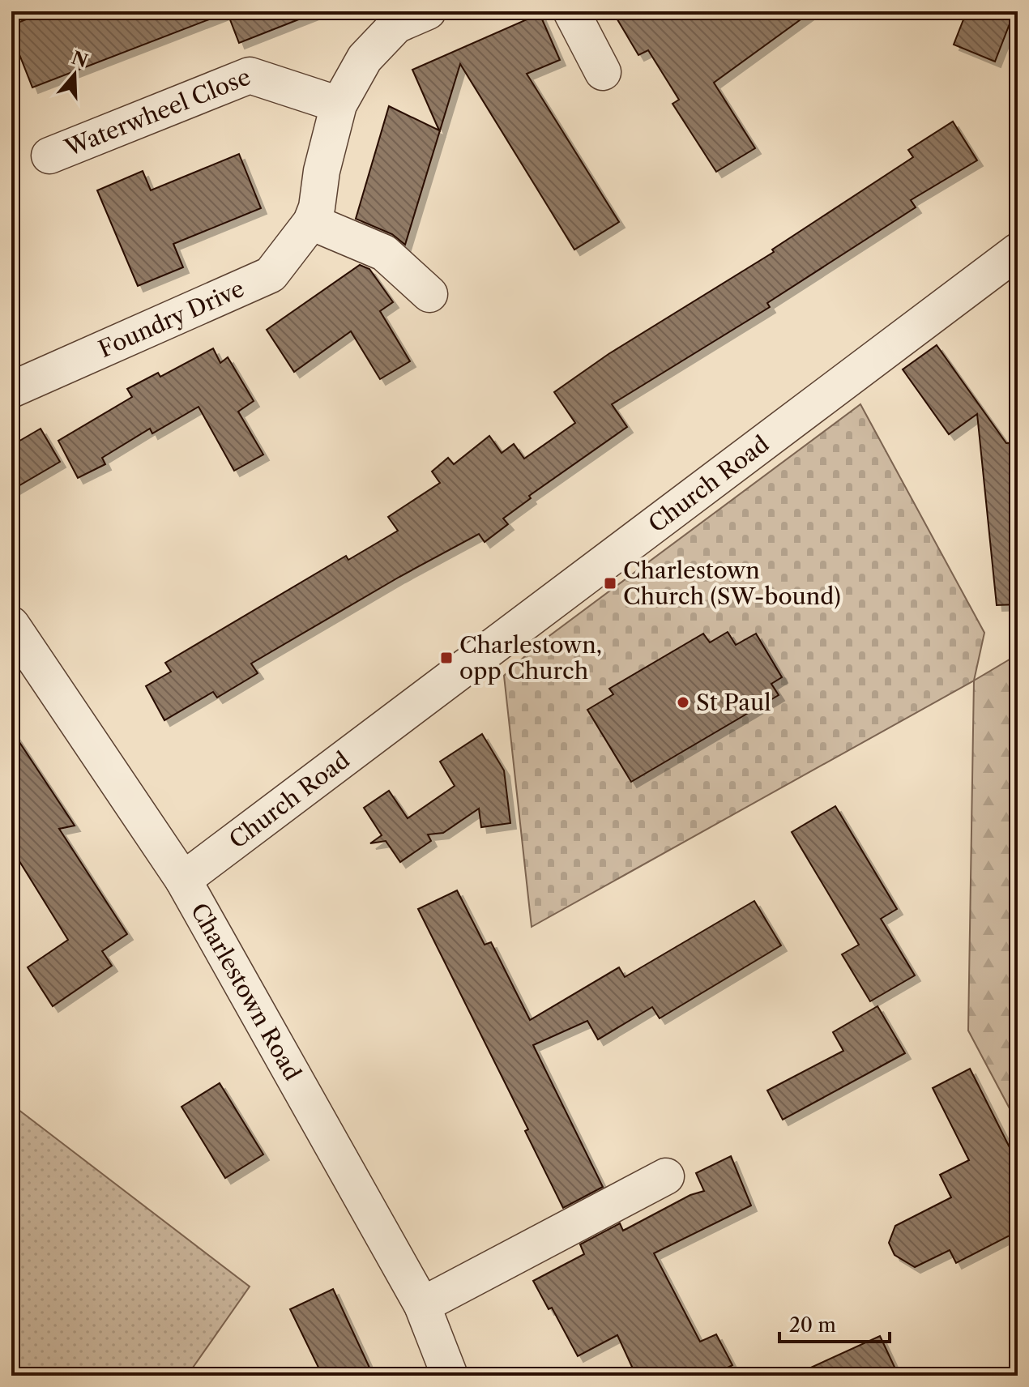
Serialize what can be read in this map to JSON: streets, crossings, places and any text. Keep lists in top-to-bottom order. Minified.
{"streets":{"street":["Waterwheel Close","Foundry Drive","Church Road","Charlestown Road"]},"crossings":[["Waterwheel Close","Foundry Drive"],["Church Road","Charlestown Road"]],"places":{"transit":["Charlestown Church (SW-bound)","Charlestown, opp Church"],"other":["St Paul"]},"scale_bar":"20 m","north":"top"}
